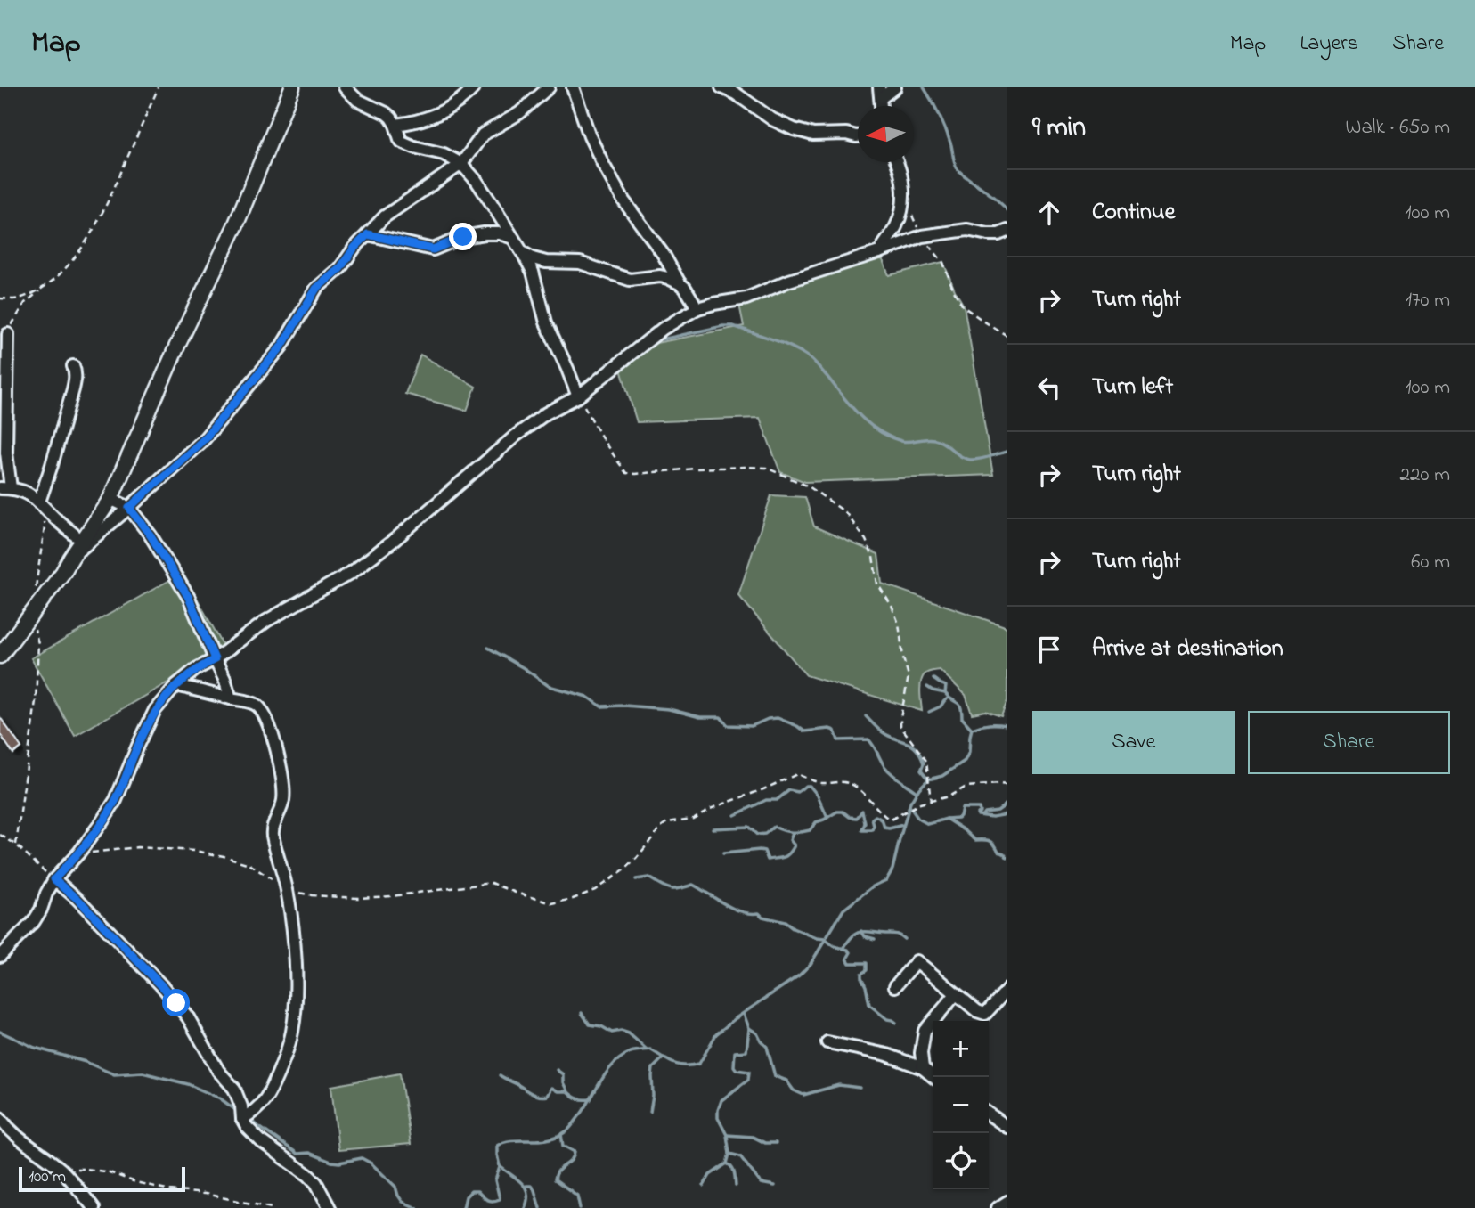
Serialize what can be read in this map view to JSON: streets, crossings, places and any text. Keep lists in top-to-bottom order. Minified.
{"scale_bar":"100 m","north":"left","page":{"header":"Map","nav":["Map","Layers","Share"],"heading":["9 min","Walk · 650 m"],"list":[["Continue","100 m"],["Turn right","170 m"],["Turn left","100 m"],["Turn right","220 m"],["Turn right","60 m"],"Arrive at destination"],"buttons":["Save","Share"],"map_buttons":["+","−"],"scale":"100 m"}}
